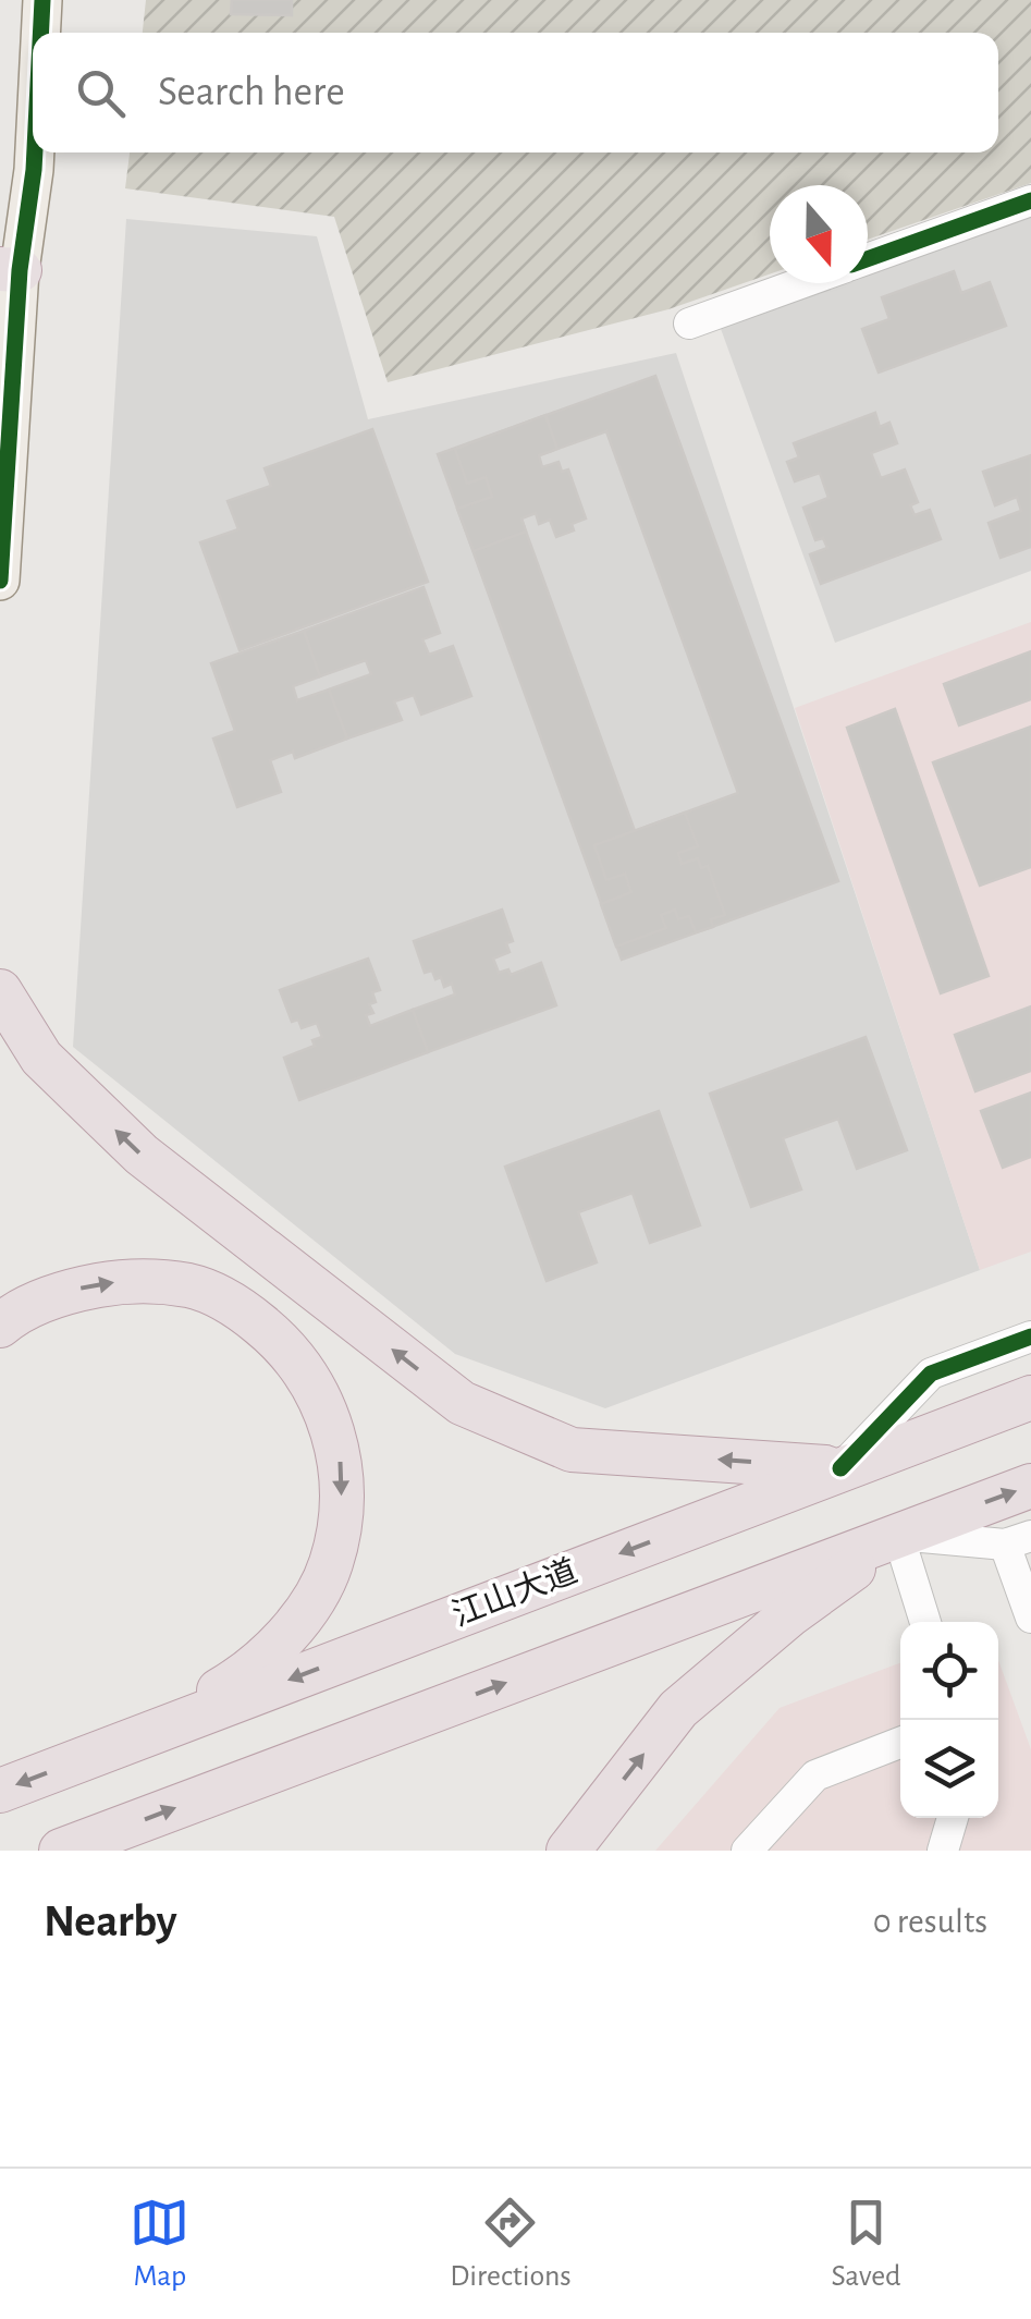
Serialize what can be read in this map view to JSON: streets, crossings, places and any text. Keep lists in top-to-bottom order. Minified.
{"streets":{"highway":["江山大道"]},"north":"bottom","page":{"search":"Search here","heading":["Nearby","0 results"],"nav":["Map","Directions","Saved"]}}
